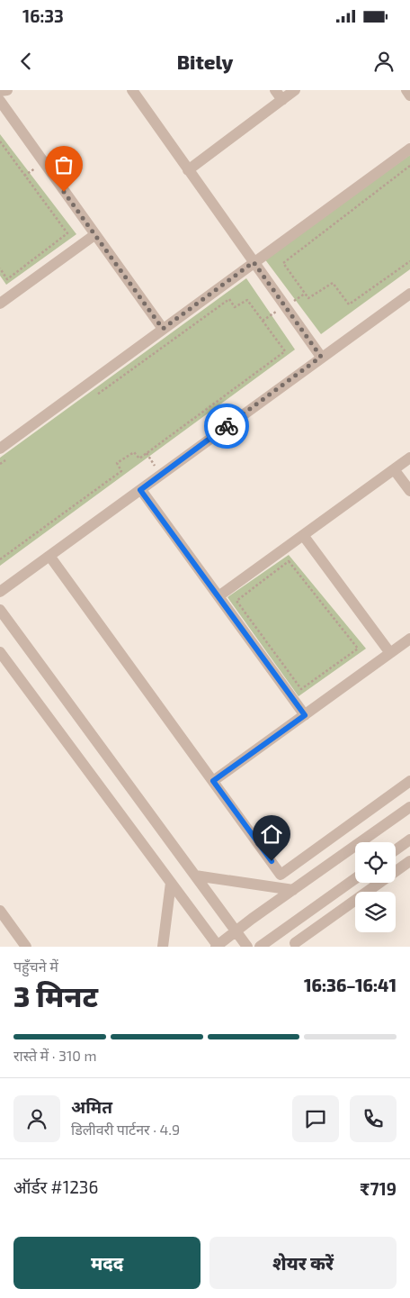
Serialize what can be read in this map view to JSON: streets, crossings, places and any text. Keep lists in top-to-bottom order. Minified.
{"page":{"status":"16:33","header":"Bitely","heading":["3 मिनट","पहुँचने में","16:36–16:41"],"panel":["अमित","डिलीवरी पार्टनर · 4.9","ऑर्डर #1236","₹719"],"bar":"रास्ते में · 310 m","buttons":["मदद","शेयर करें"]}}
